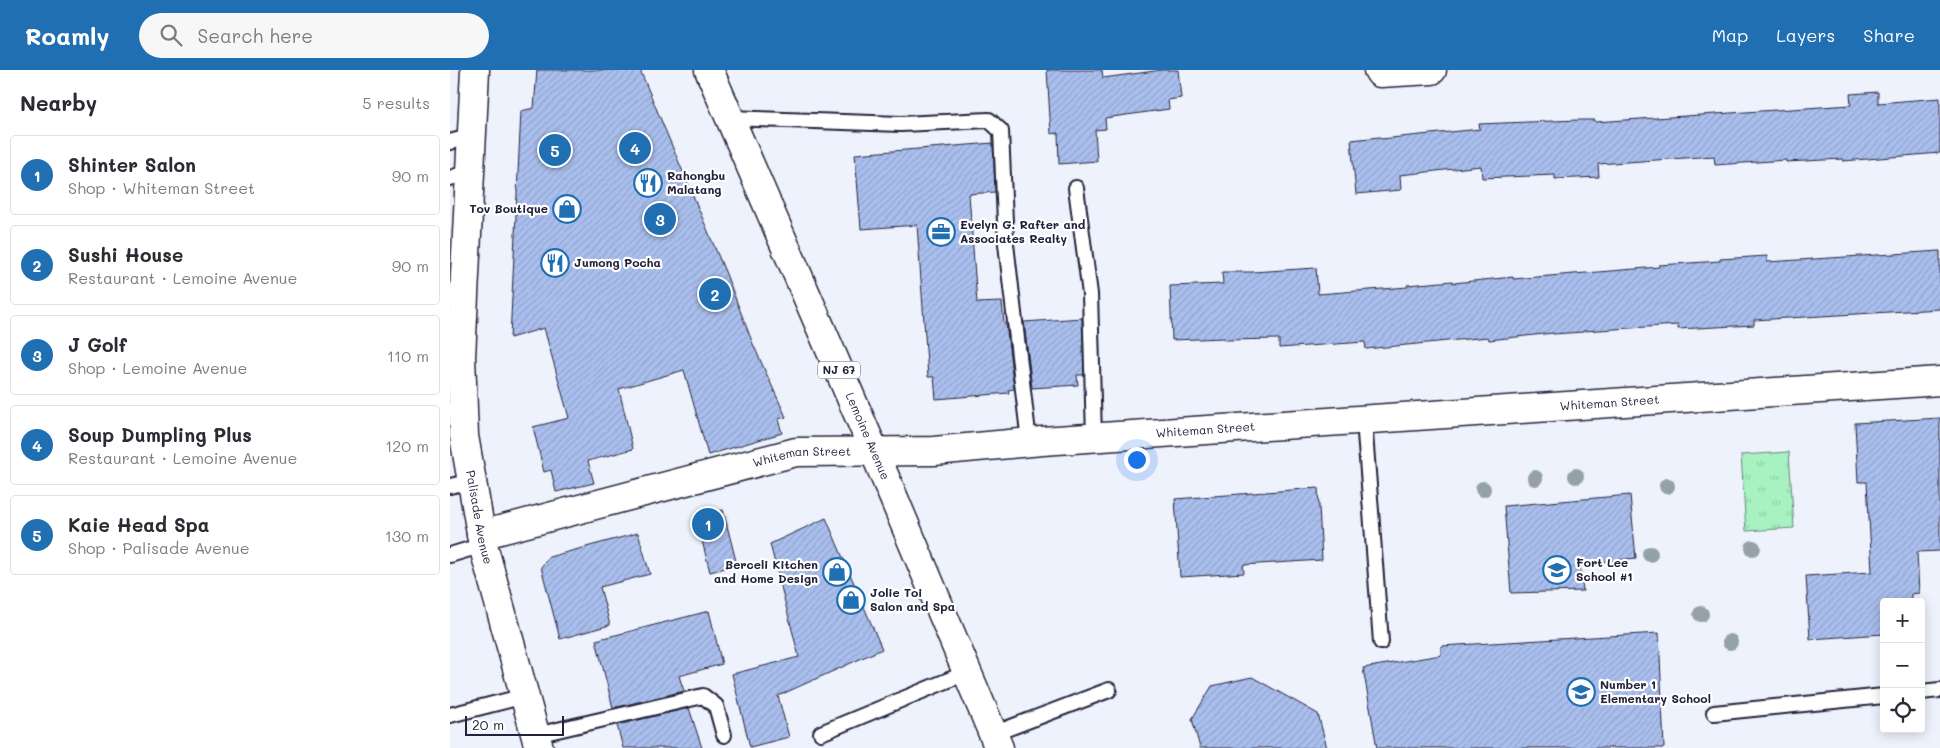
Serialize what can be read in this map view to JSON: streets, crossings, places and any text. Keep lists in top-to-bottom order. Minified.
{"streets":{"street":["NJ 67","Whiteman Street","Lemoine Avenue","Palisade Avenue"]},"crossings":[["Whiteman Street","Lemoine Avenue"],["Whiteman Street","Palisade Avenue"]],"places":{"restaurant":["Rahongbu Malatang","Jumong Pocha"],"shop":["Tov Boutique","Berceli Kitchen and Home Design","Jolie Toi Salon and Spa"],"office":["Evelyn G. Rafter and Associates Realty"],"school or university":["Fort Lee School #1","Number 1 Elementary School"]},"scale_bar":"20 m","page":{"header":"Roamly","search":"Search here","nav":["Map","Layers","Share"],"heading":["Nearby","5 results"],"pins":["4","5","3","2","1"],"list":[{"mark":"1","name":"Shinter Salon","note":"Shop · Whiteman Street","value":"90 m"},{"mark":"2","name":"Sushi House","note":"Restaurant · Lemoine Avenue","value":"90 m"},{"mark":"3","name":"J Golf","note":"Shop · Lemoine Avenue","value":"110 m"},{"mark":"4","name":"Soup Dumpling Plus","note":"Restaurant · Lemoine Avenue","value":"120 m"},{"mark":"5","name":"Kaie Head Spa","note":"Shop · Palisade Avenue","value":"130 m"}],"map_buttons":["+","−"],"scale":"20 m"}}
